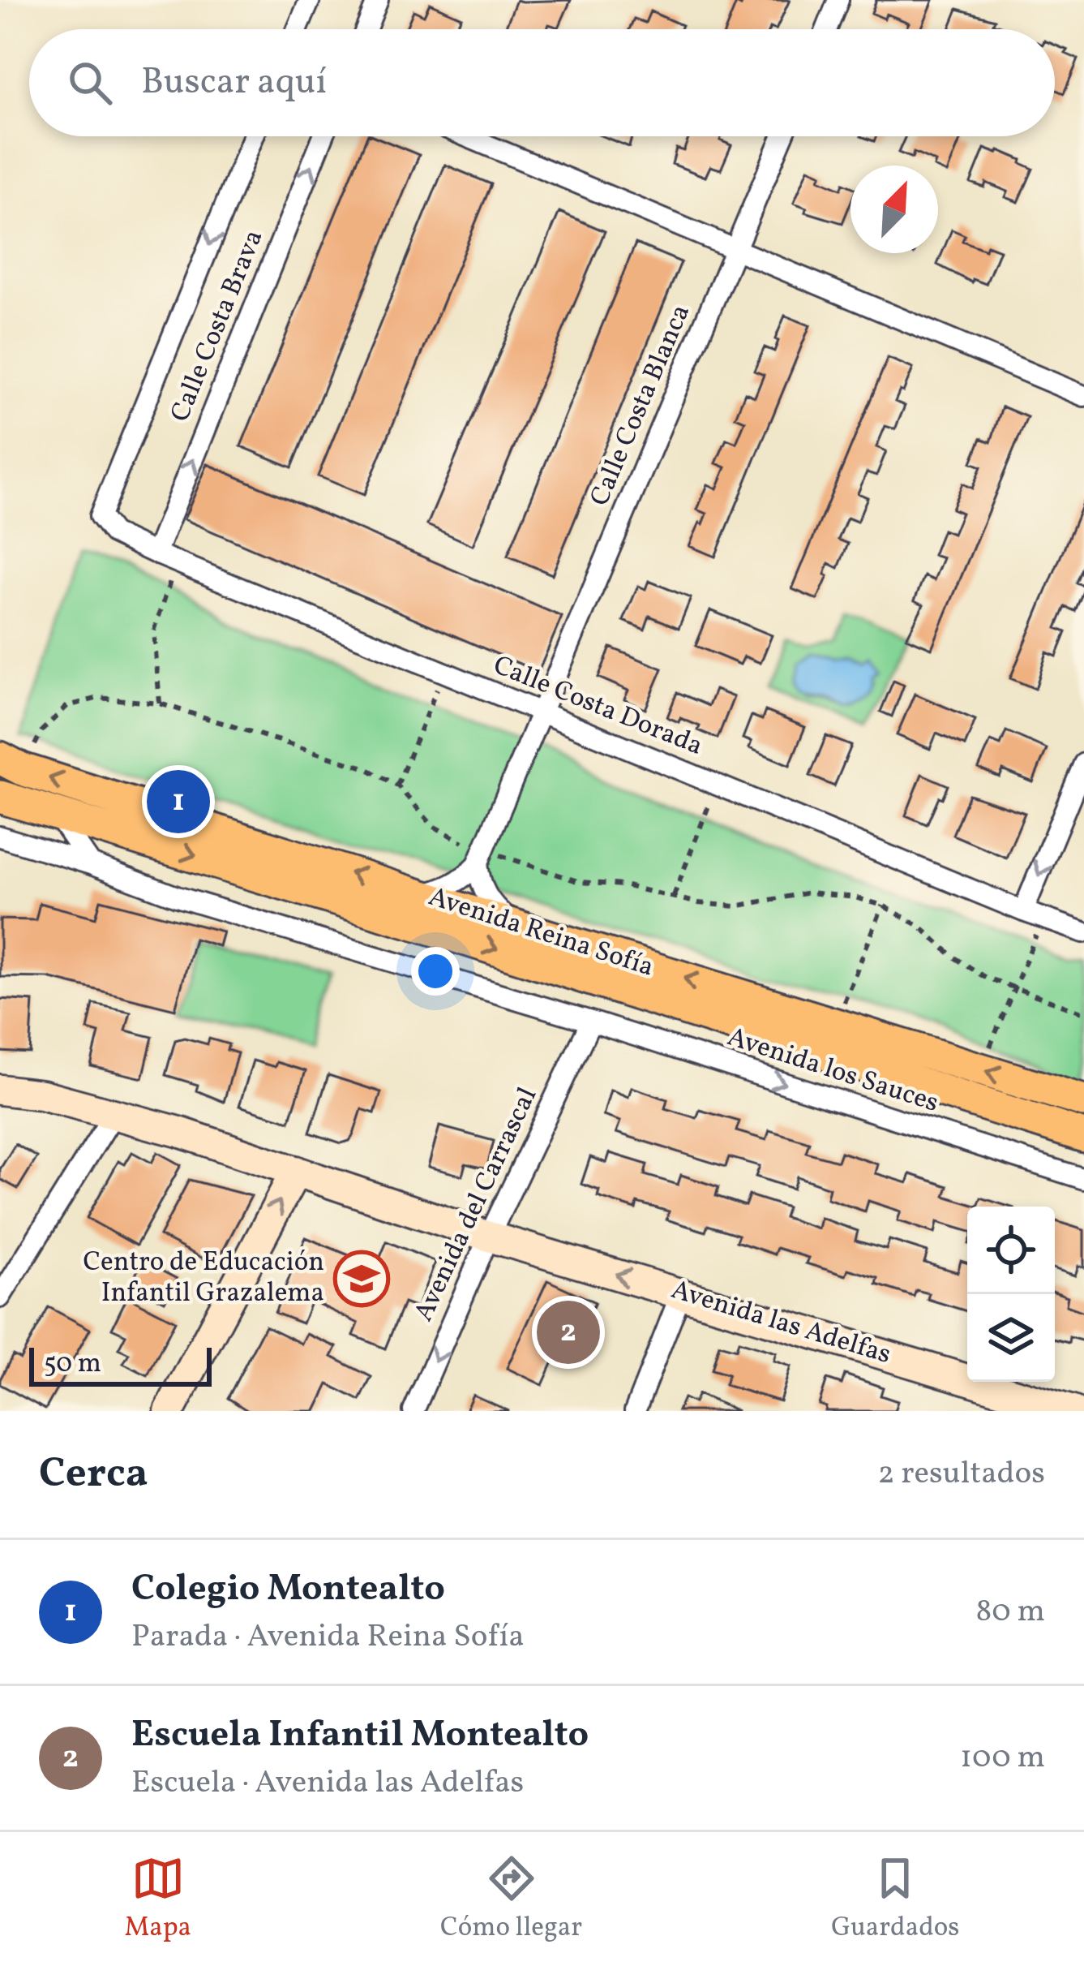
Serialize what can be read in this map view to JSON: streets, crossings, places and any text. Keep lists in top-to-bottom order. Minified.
{"streets":{"main road":["Avenida Reina Sofía"],"street":["Calle Costa Brava","Calle Costa Blanca","Calle Costa Dorada","Avenida los Sauces","Avenida del Carrascal","Avenida las Adelfas"]},"crossings":[["Calle Costa Brava","Calle Costa Dorada"],["Calle Costa Blanca","Calle Costa Dorada"],["Avenida los Sauces","Avenida del Carrascal"],["Avenida del Carrascal","Avenida las Adelfas"]],"one_way":["Avenida los Sauces","Avenida del Carrascal"],"places":{"school or university":["Centro de Educación Infantil Grazalema"]},"scale_bar":"50 m","north":"top right","page":{"search":"Buscar aquí","pins":["1","2"],"scale":"50 m","heading":["Cerca","2 resultados"],"list":[{"mark":"1","name":"Colegio Montealto","note":"Parada · Avenida Reina Sofía","value":"80 m"},{"mark":"2","name":"Escuela Infantil Montealto","note":"Escuela · Avenida las Adelfas","value":"100 m"}],"nav":["Mapa","Cómo llegar","Guardados"]}}
